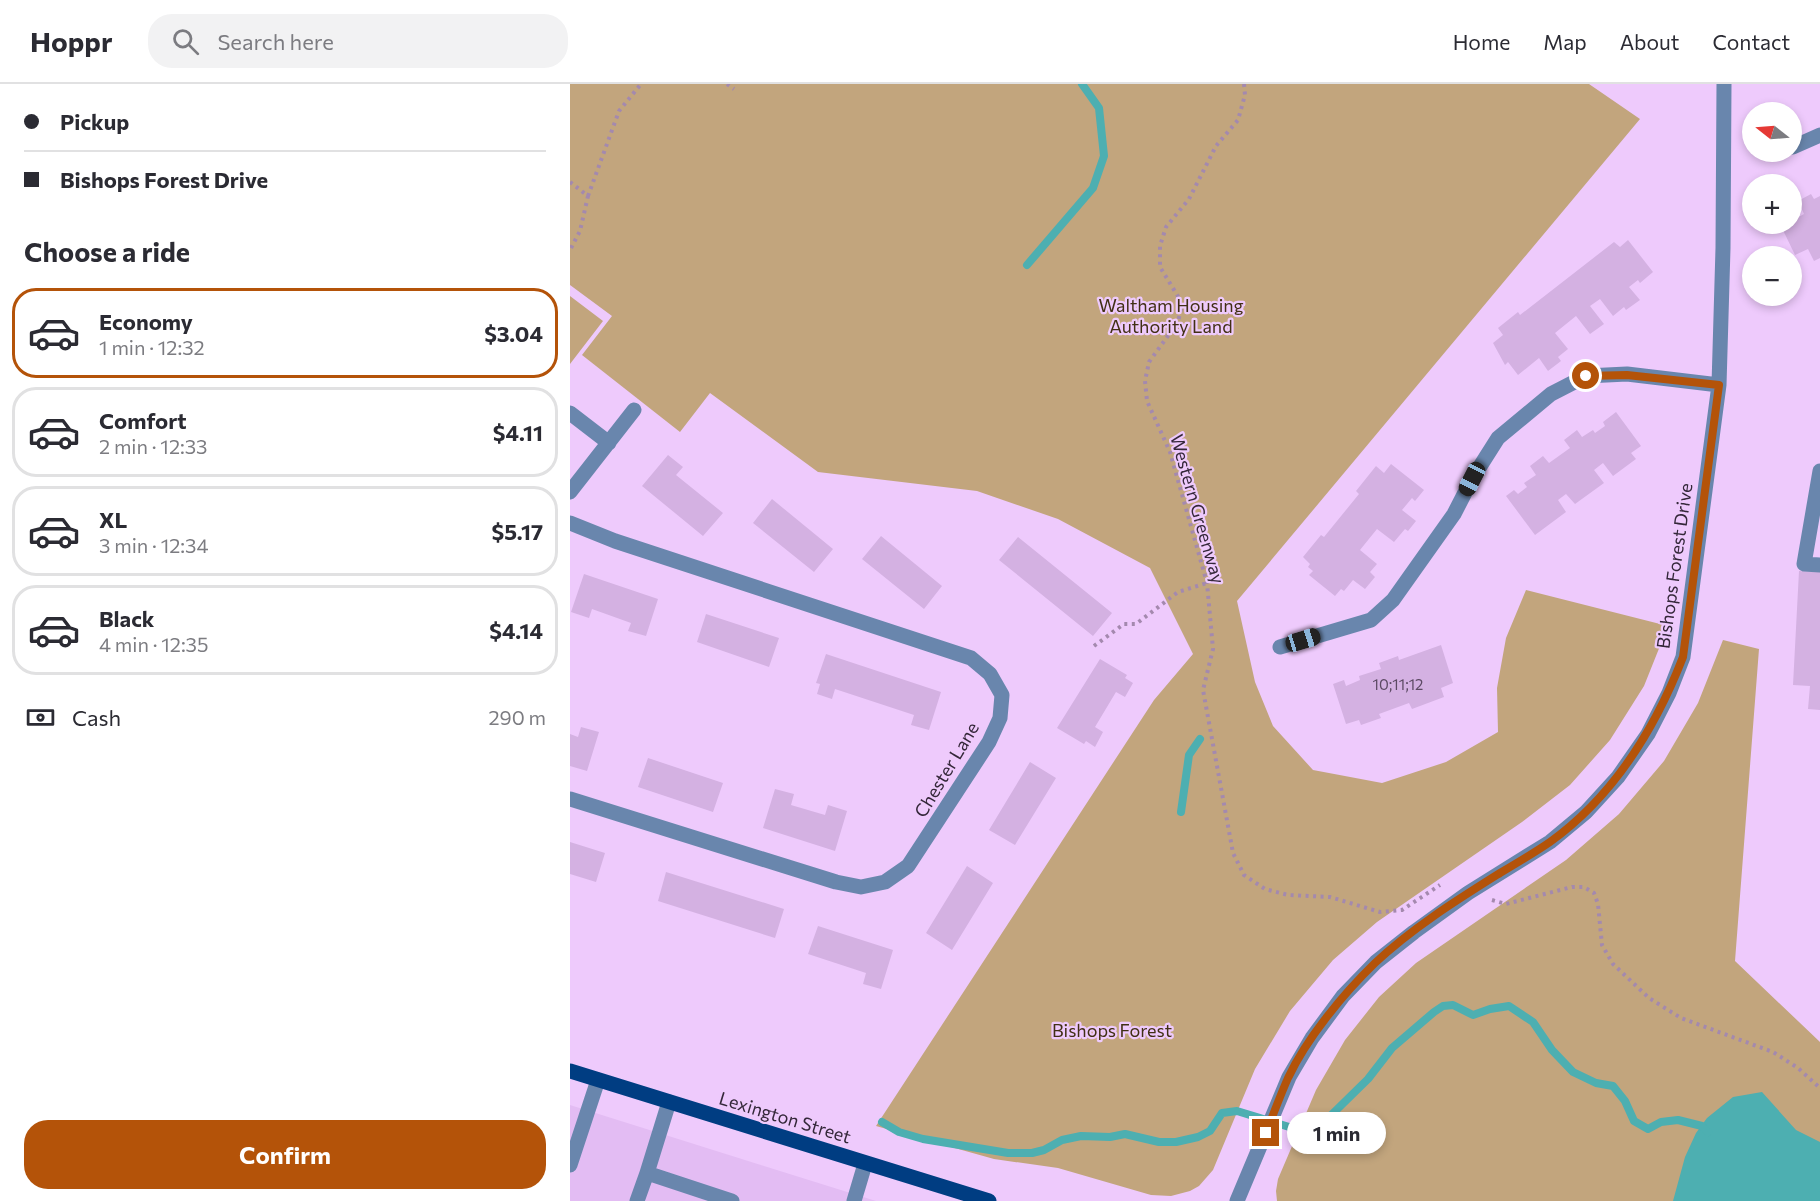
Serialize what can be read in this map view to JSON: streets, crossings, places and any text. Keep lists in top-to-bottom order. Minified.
{"streets":{"main road":["Lexington Street"],"street":["Bishops Forest Drive","Chester Lane"],"path":["Western Greenway"]},"parks":["Waltham Housing Authority Land","Bishops Forest"],"house_numbers":["10;11;12"],"north":"left","page":{"header":"Hoppr","search":"Search here","nav":["Home","Map","About","Contact"],"banner":["Pickup","Bishops Forest Drive"],"map_buttons":["+","−"],"heading":"Choose a ride","list":[{"name":"Economy","note":"1 min · 12:32","value":"$3.04"},{"name":"Comfort","note":"2 min · 12:33","value":"$4.11"},{"name":"XL","note":"3 min · 12:34","value":"$5.17"},{"name":"Black","note":"4 min · 12:35","value":"$4.14"}],"pay":["Cash","290 m"],"buttons":"Confirm","bubble":"1 min"}}
